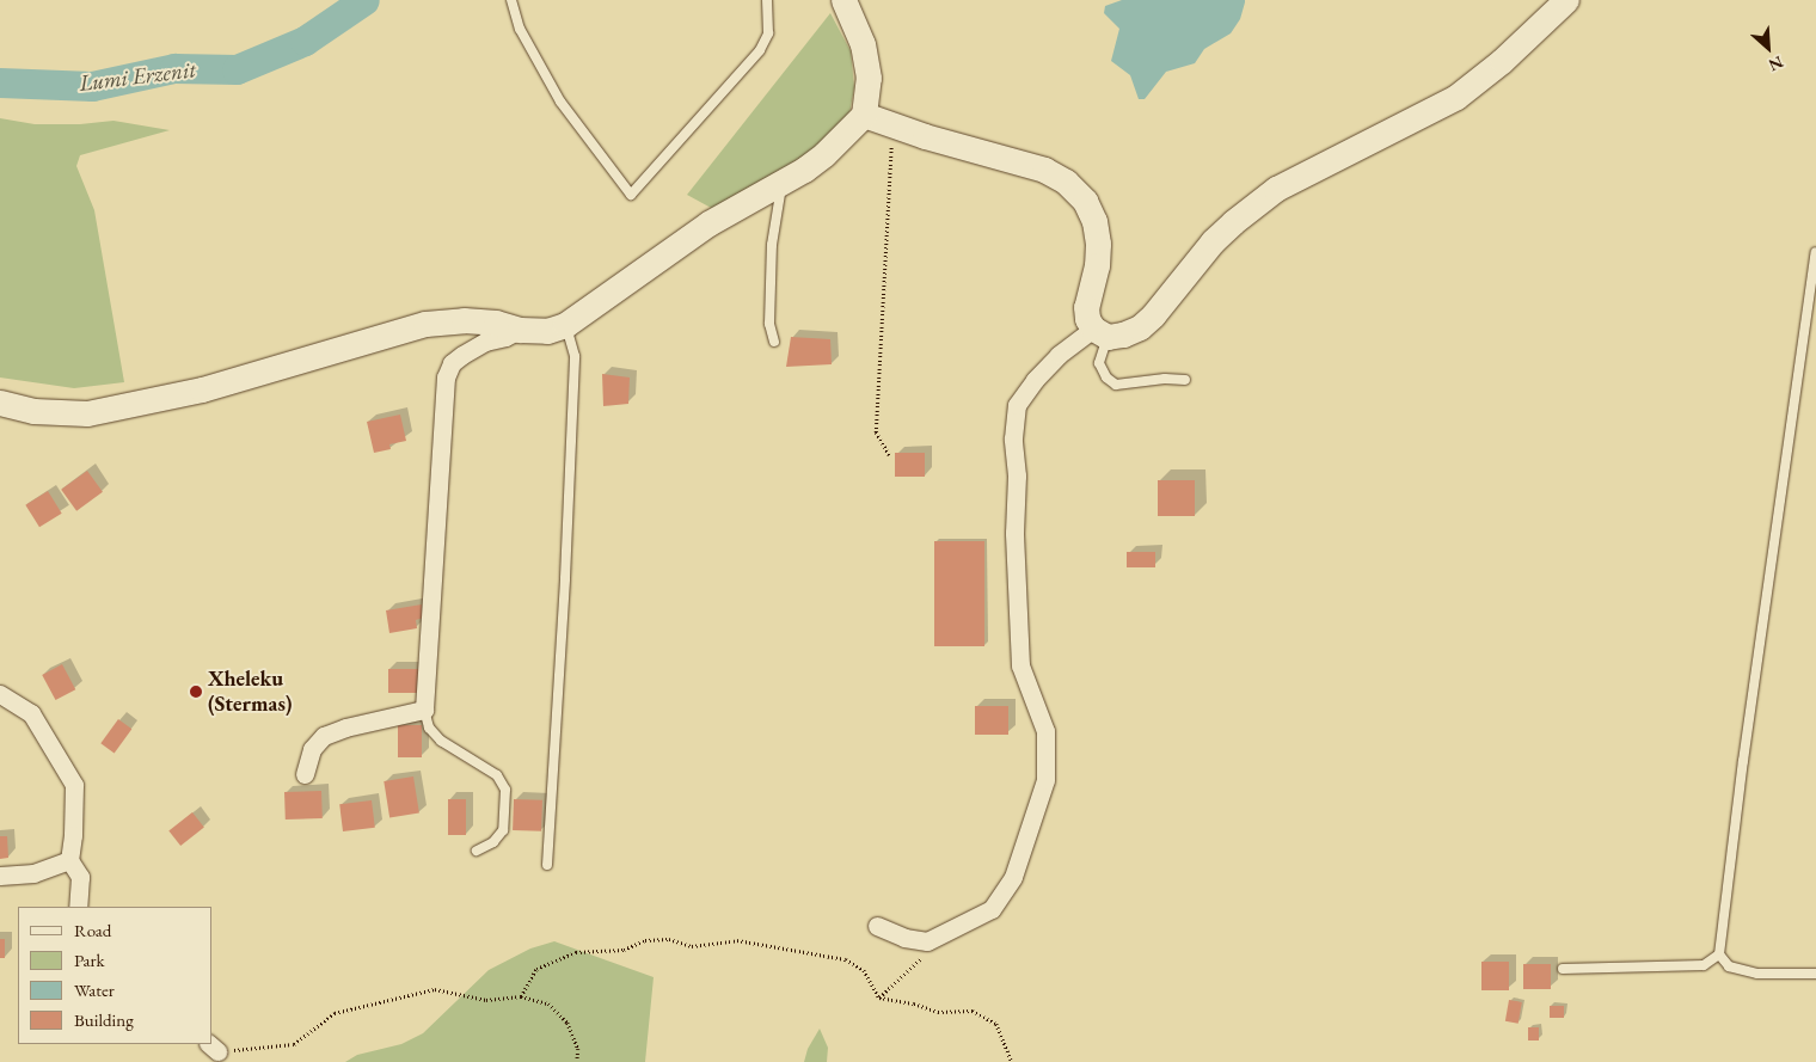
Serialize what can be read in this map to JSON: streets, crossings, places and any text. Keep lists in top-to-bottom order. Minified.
{"water":["Lumi Erzenit"],"places":["Xheleku (Stermas)"],"legend":["Road","Park","Water","Building"],"north":"bottom right"}
